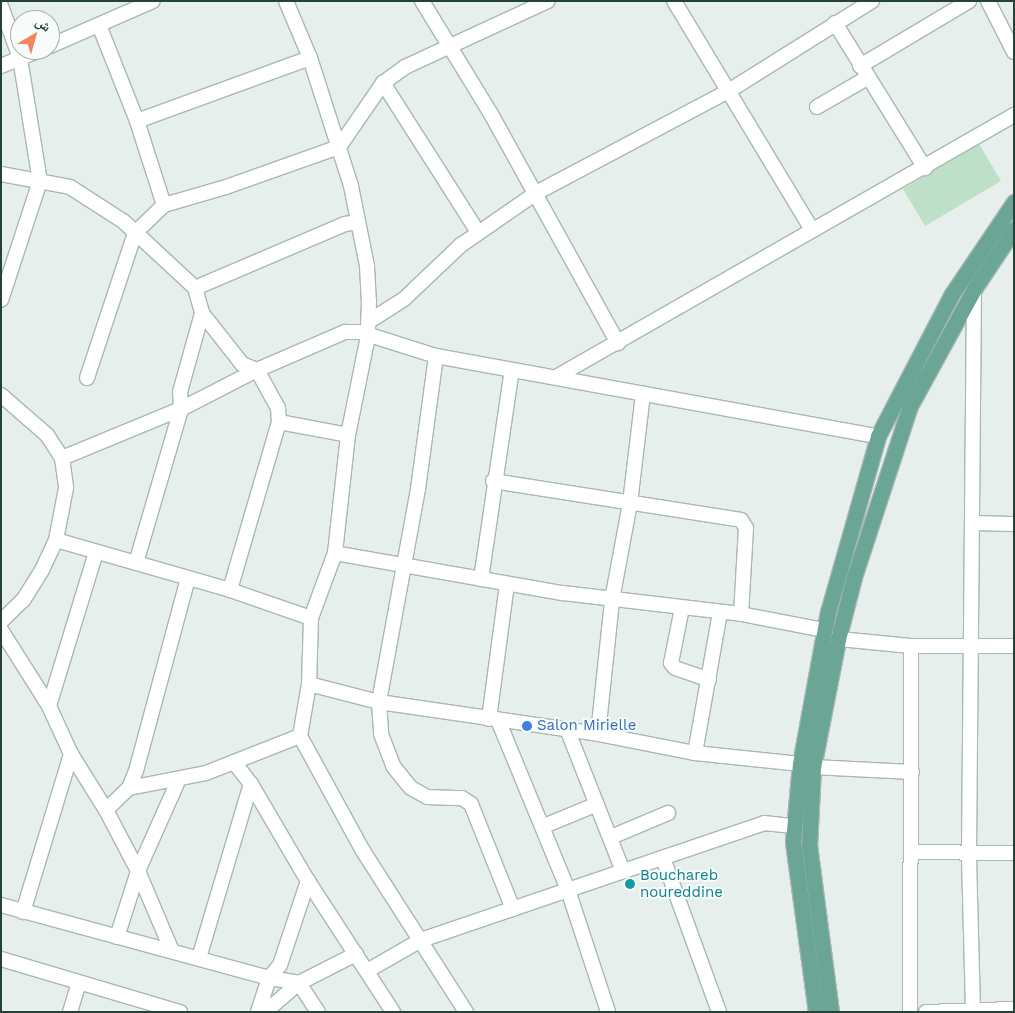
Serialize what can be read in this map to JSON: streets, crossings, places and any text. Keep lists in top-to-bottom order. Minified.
{"places":["Salon Mirielle","Bouchareb noureddine"],"north":"top right"}
